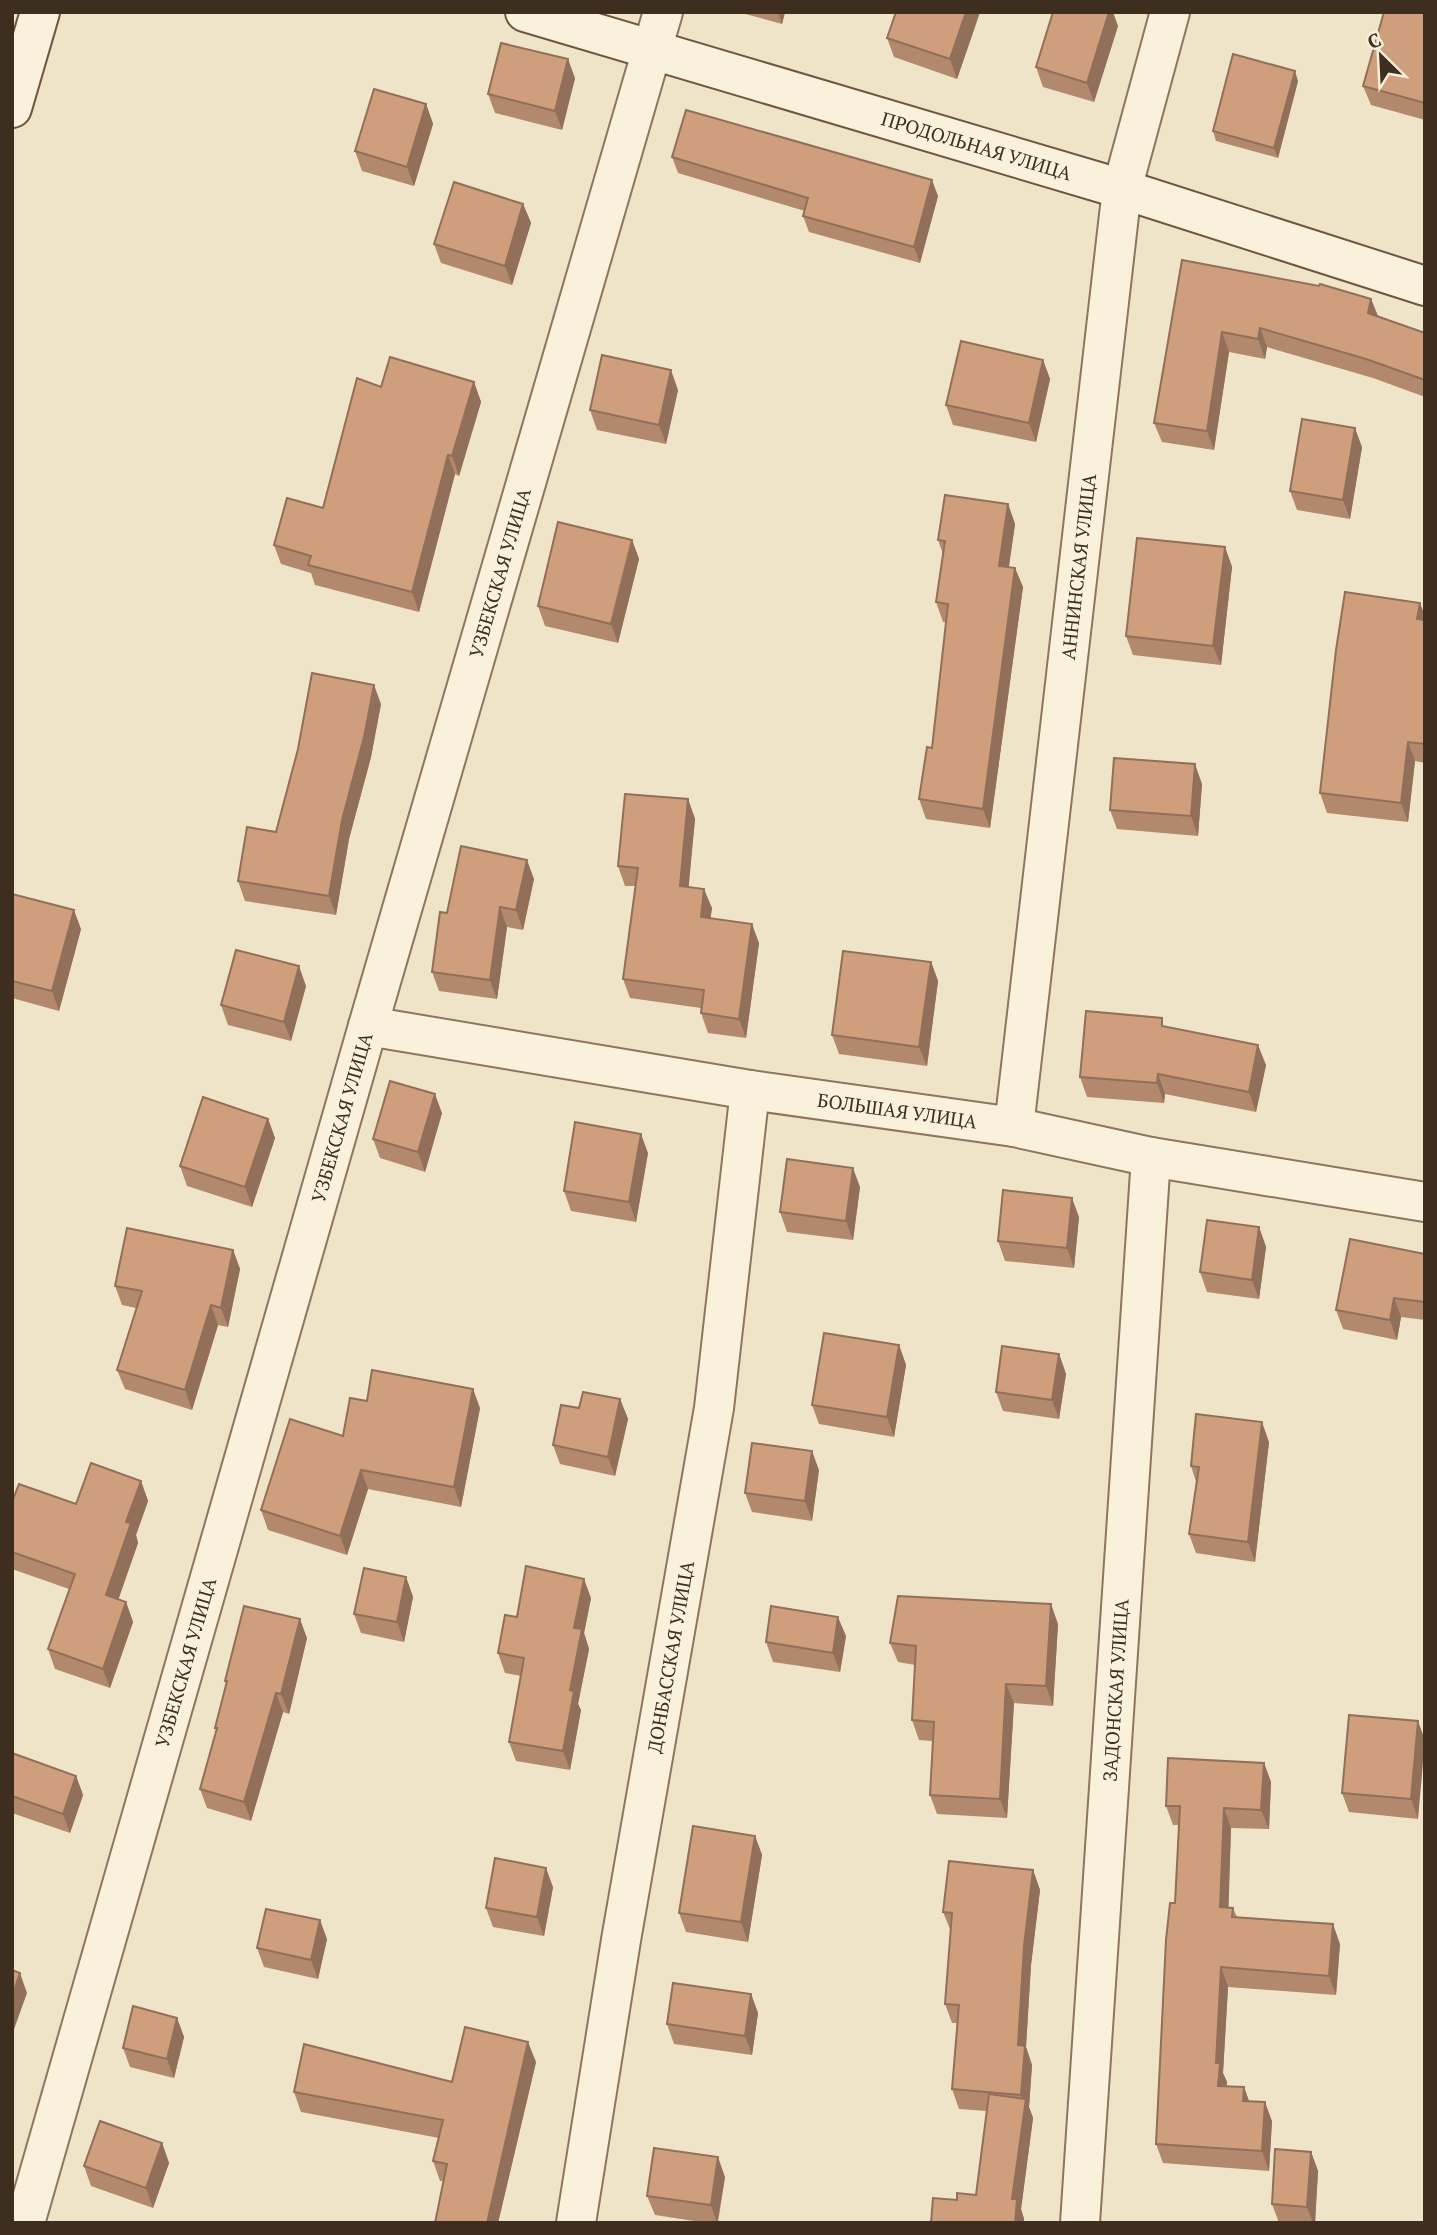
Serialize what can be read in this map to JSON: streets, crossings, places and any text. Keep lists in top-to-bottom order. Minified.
{"streets":{"street":["ПРОДОЛЬНАЯ УЛИЦА","АННИНСКАЯ УЛИЦА","УЗБЕКСКАЯ УЛИЦА","БОЛЬШАЯ УЛИЦА","ДОНБАССКАЯ УЛИЦА","ЗАДОНСКАЯ УЛИЦА"]},"crossings":[["ПРОДОЛЬНАЯ УЛИЦА","АННИНСКАЯ УЛИЦА"],["ПРОДОЛЬНАЯ УЛИЦА","УЗБЕКСКАЯ УЛИЦА"],["АННИНСКАЯ УЛИЦА","БОЛЬШАЯ УЛИЦА"],["УЗБЕКСКАЯ УЛИЦА","БОЛЬШАЯ УЛИЦА"],["БОЛЬШАЯ УЛИЦА","ДОНБАССКАЯ УЛИЦА"],["БОЛЬШАЯ УЛИЦА","ЗАДОНСКАЯ УЛИЦА"]],"north":"top left"}
